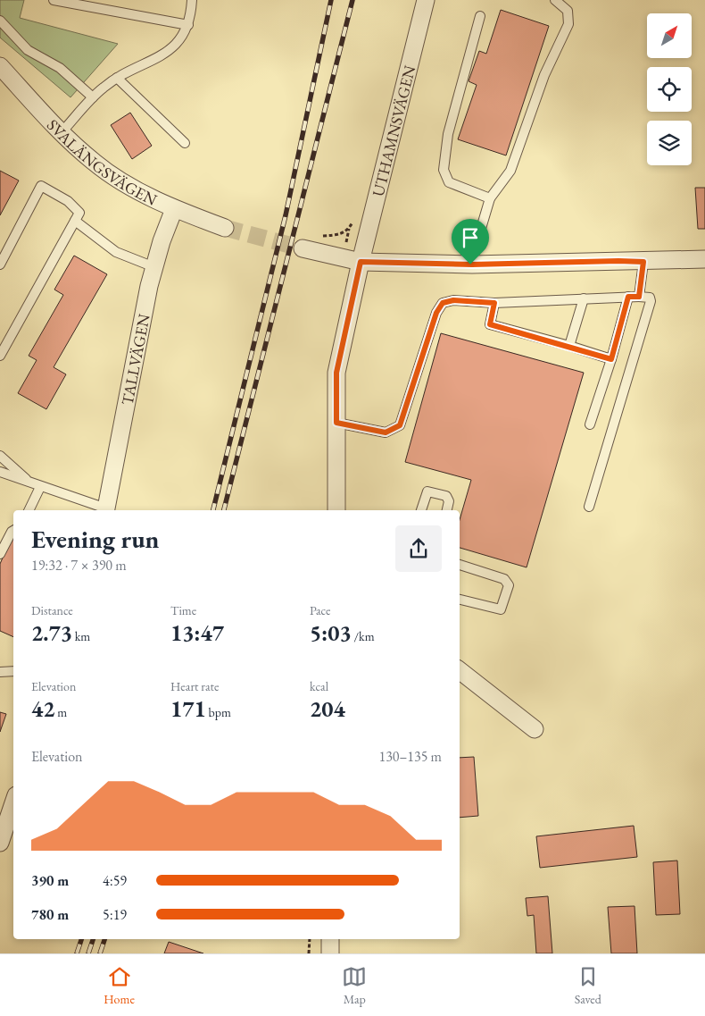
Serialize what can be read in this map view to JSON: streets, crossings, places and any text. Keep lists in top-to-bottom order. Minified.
{"streets":{"street":["UTHAMNSVÄGEN","SVALÄNGSVÄGEN","TALLVÄGEN"]},"crossings":[["SVALÄNGSVÄGEN","TALLVÄGEN"]],"north":"top right","page":{"heading":["Evening run","19:32 · 7 × 390 m"],"stats":[["Distance","2.73 km"],["Time","13:47"],["Pace","5:03 /km"],["Elevation","42 m"],["Heart rate","171 bpm"],["kcal","204"]],"chart":["Elevation","130–135 m"],"list":[{"name":"390 m","note":"4:59"},{"name":"780 m","note":"5:19"}],"tabs":["Home","Map","Saved"]}}
